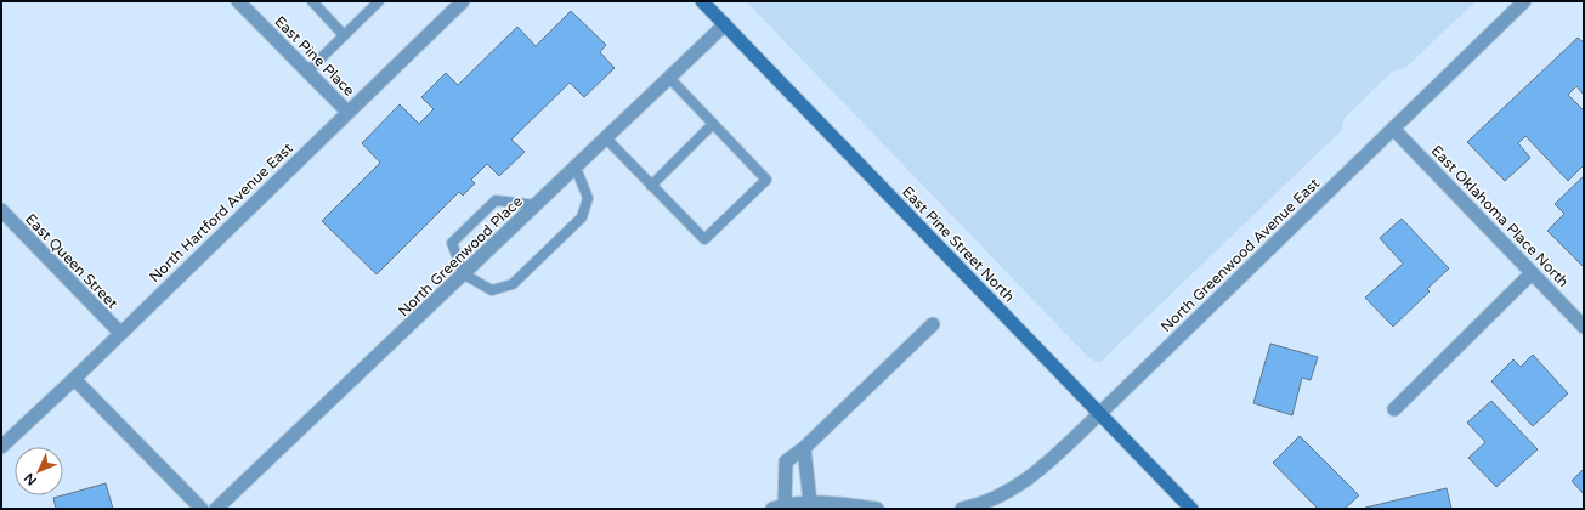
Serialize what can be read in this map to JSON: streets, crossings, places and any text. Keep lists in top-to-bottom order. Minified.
{"streets":{"main road":["East Pine Street North"],"street":["East Pine Place","North Hartford Avenue East","East Oklahoma Place North","North Greenwood Avenue East","North Greenwood Place","East Queen Street"]},"crossings":[["East Pine Place","North Hartford Avenue East"],["North Hartford Avenue East","East Queen Street"],["East Oklahoma Place North","North Greenwood Avenue East"],["East Pine Street North","North Greenwood Avenue East"],["East Pine Street North","North Greenwood Place"]],"north":"bottom left"}
